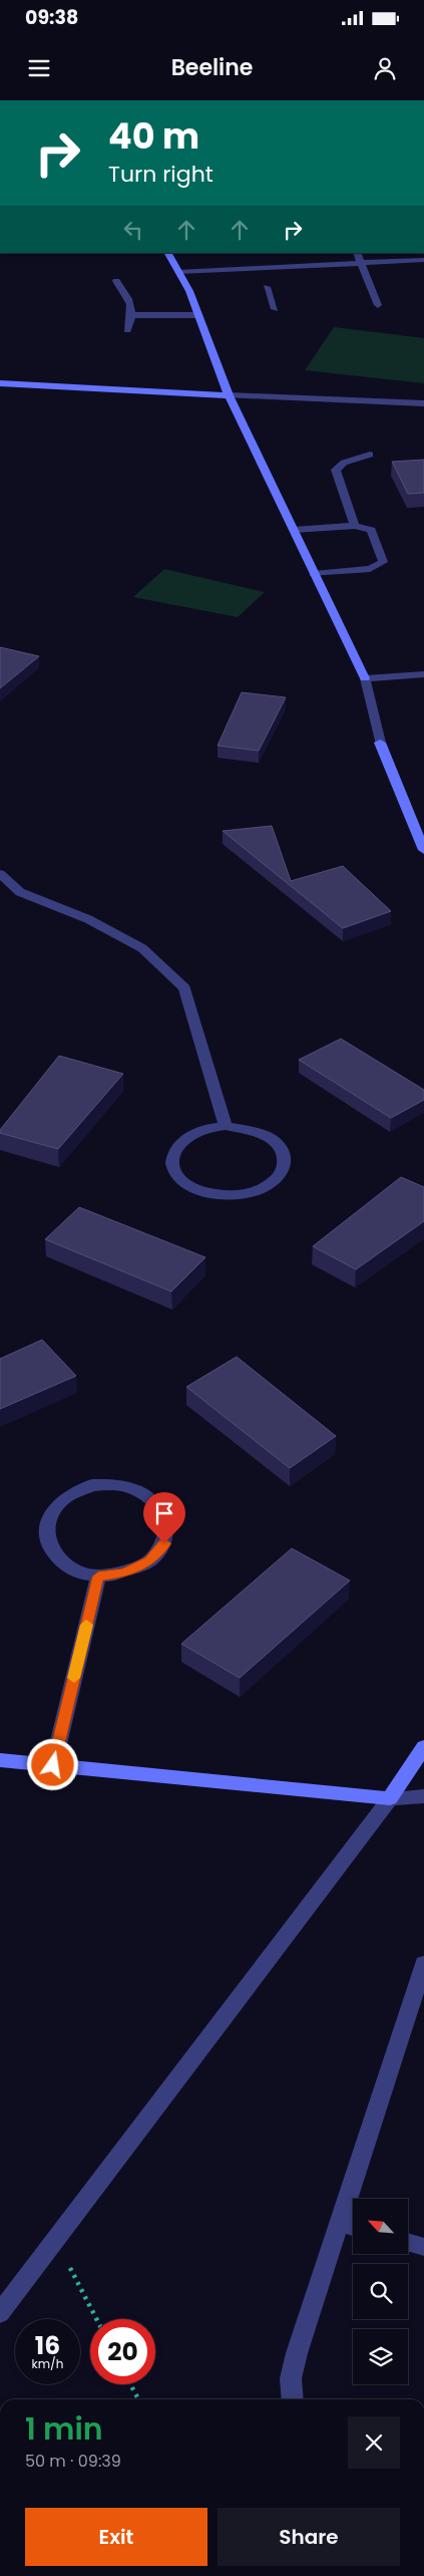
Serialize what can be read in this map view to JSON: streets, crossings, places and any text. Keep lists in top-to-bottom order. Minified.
{"north":"top left","page":{"status":"09:38","header":"Beeline","turn":["40 m","Turn right"],"speed":"16 km/h","limit":"20","heading":["1 min","50 m · 09:39"],"buttons":["Exit","Share"]}}
